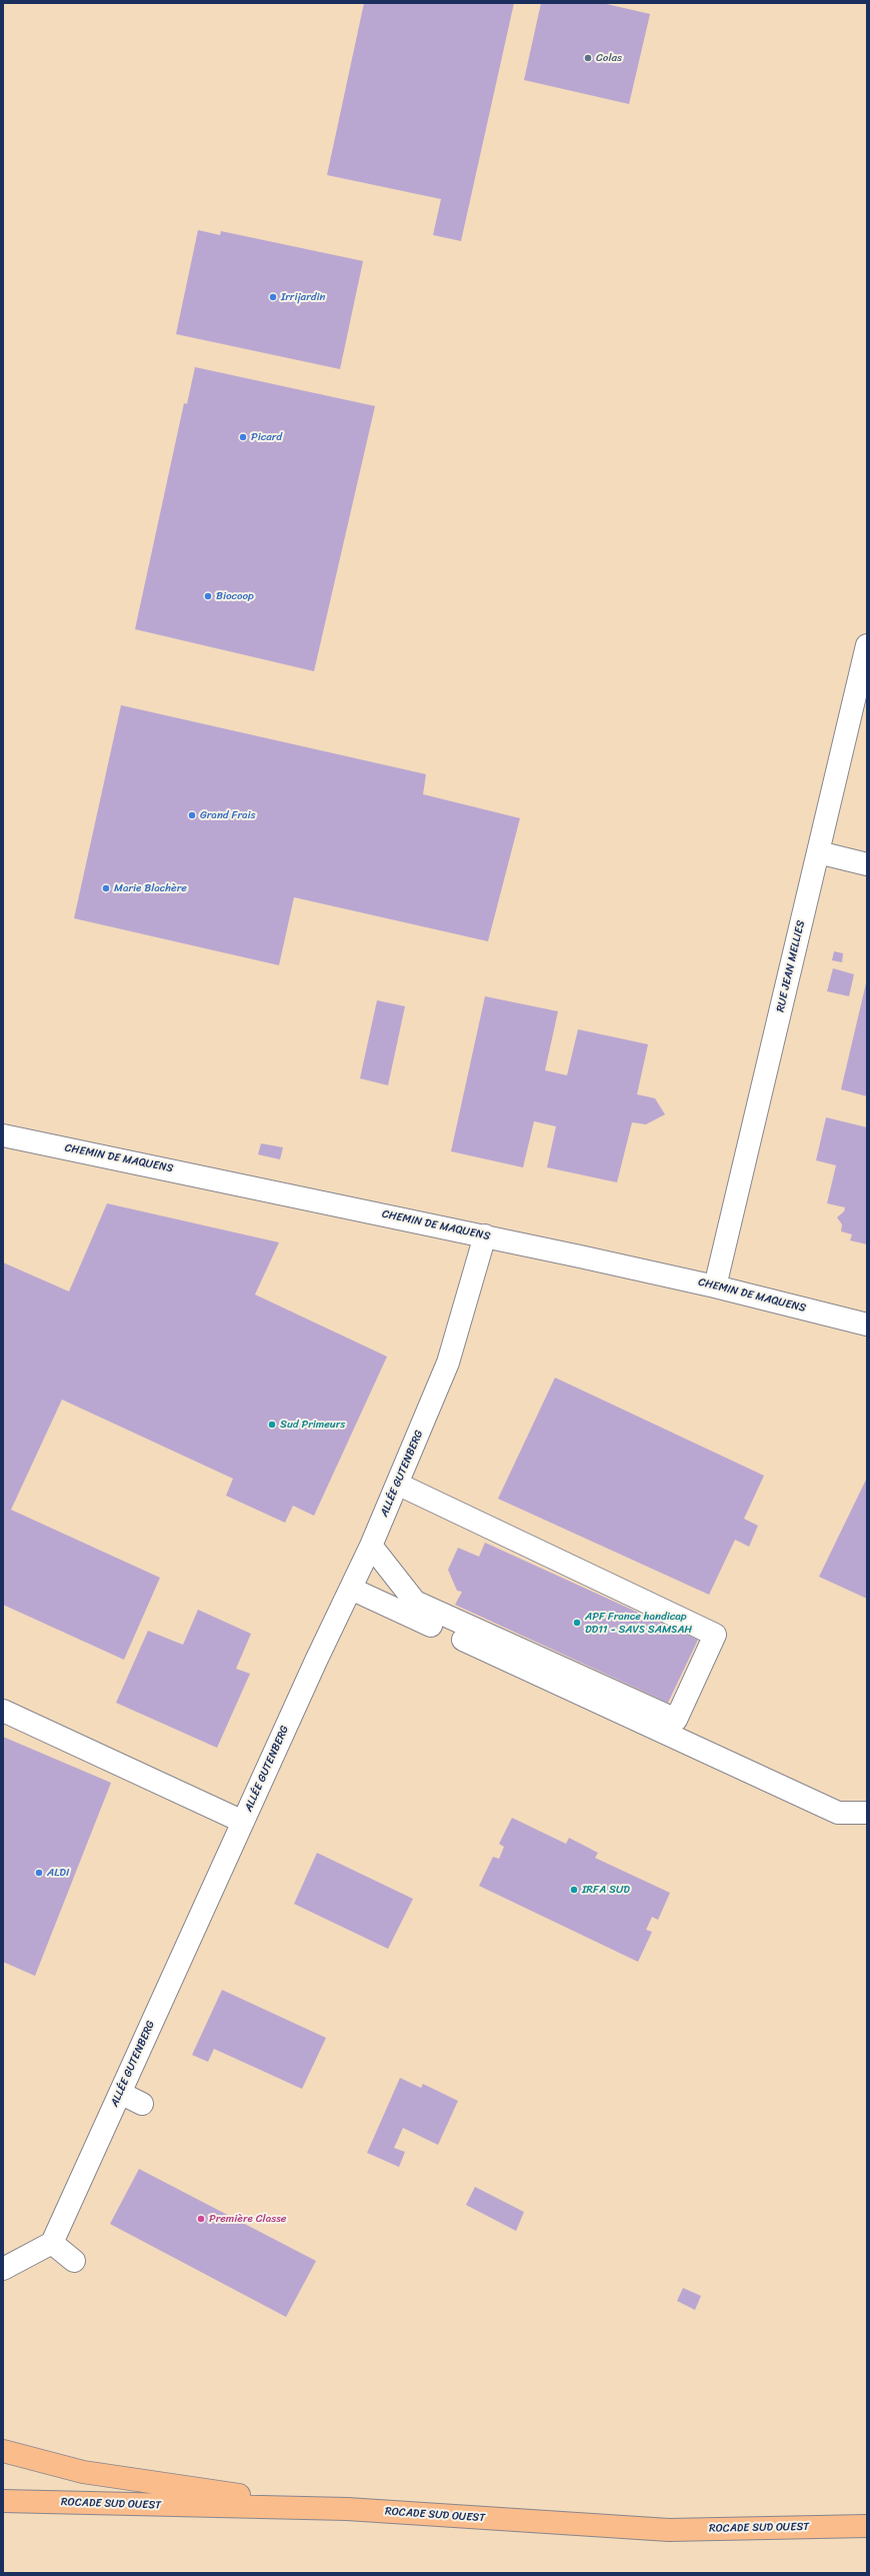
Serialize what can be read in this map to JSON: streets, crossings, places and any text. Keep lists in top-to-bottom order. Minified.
{"streets":{"main road":["ROCADE SUD OUEST"],"street":["RUE JEAN MELLIES","CHEMIN DE MAQUENS","ALLÉE GUTENBERG"]},"crossings":[["RUE JEAN MELLIES","CHEMIN DE MAQUENS"],["CHEMIN DE MAQUENS","ALLÉE GUTENBERG"]],"places":["Colas","Irrijardin","Picard","Biocoop","Grand Frais","Marie Blachère","Sud Primeurs","APF France handicap DD11 - SAVS SAMSAH","ALDI","IRFA SUD","Première Classe"]}
